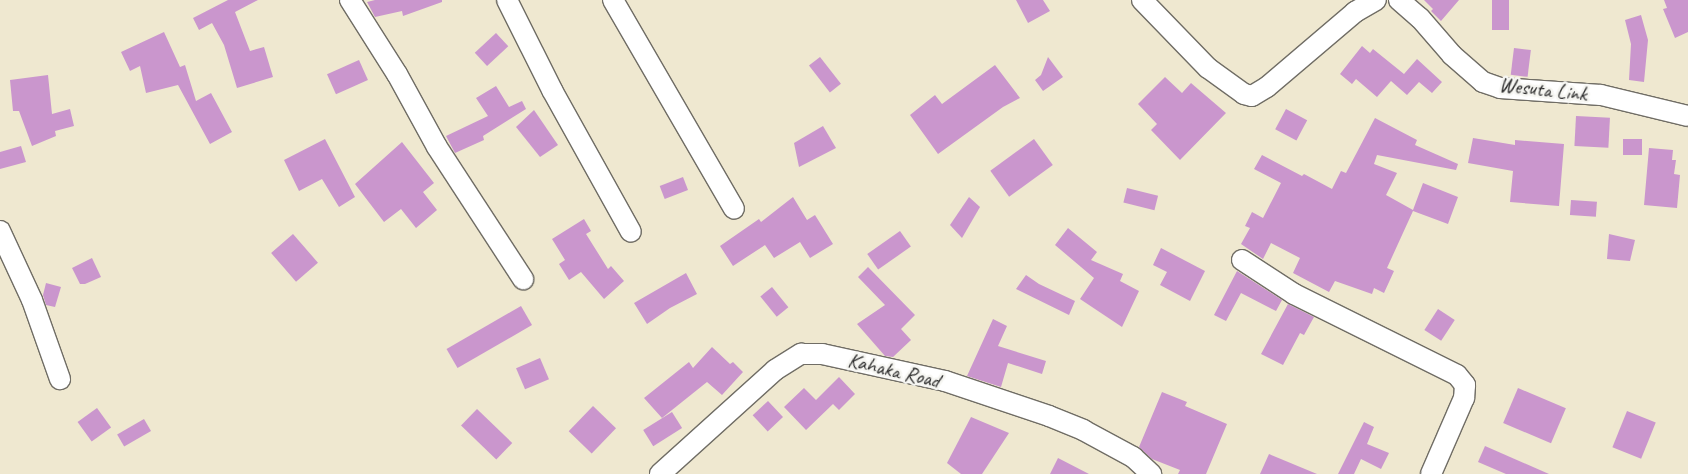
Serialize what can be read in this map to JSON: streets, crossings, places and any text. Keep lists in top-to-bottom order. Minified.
{"streets":{"street":["Wesuta Link","Kahaka Road"]}}
